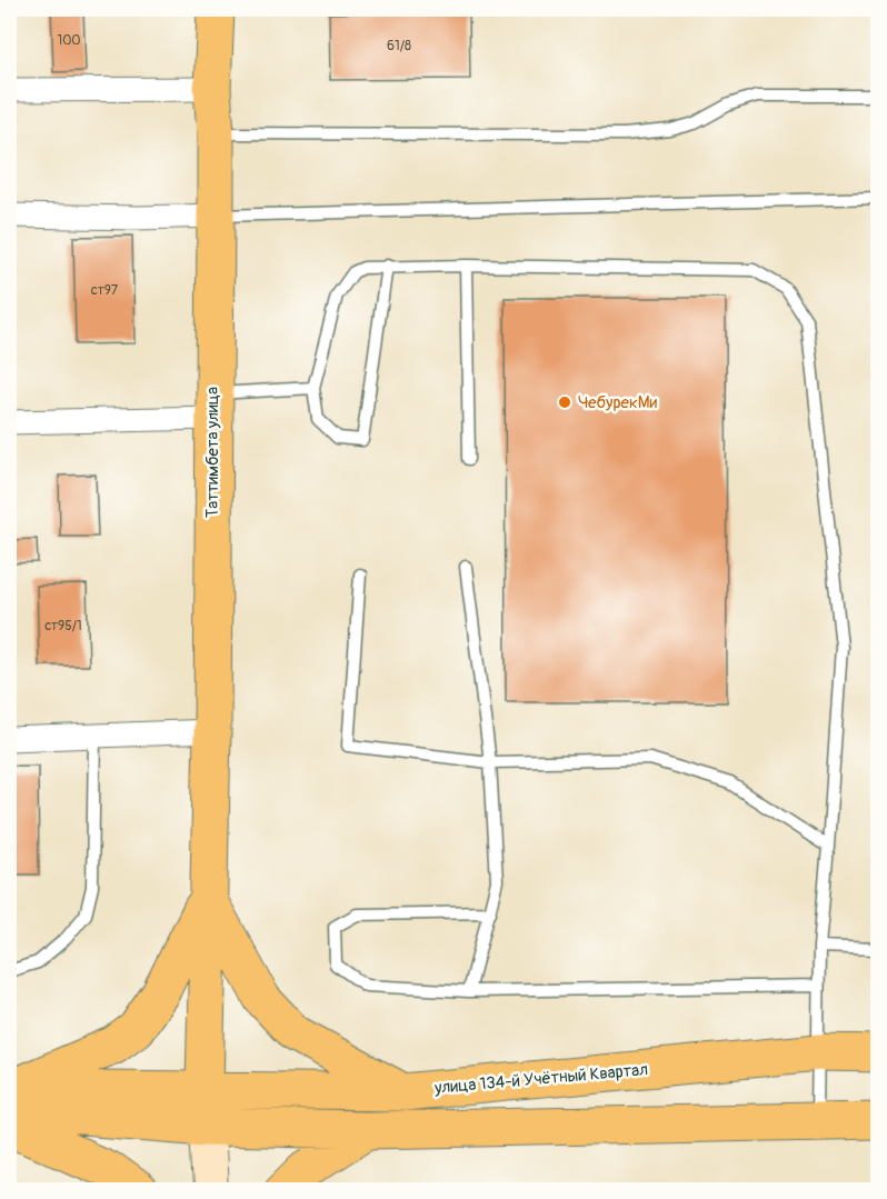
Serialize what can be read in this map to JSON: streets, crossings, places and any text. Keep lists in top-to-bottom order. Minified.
{"streets":{"main road":["Таттимбета улица","улица 134-й Учётный Квартал"]},"crossings":[["Таттимбета улица","улица 134-й Учётный Квартал"]],"places":["ЧебурекМи"],"house_numbers":["100","61/8","ст97","ст95/1"]}
